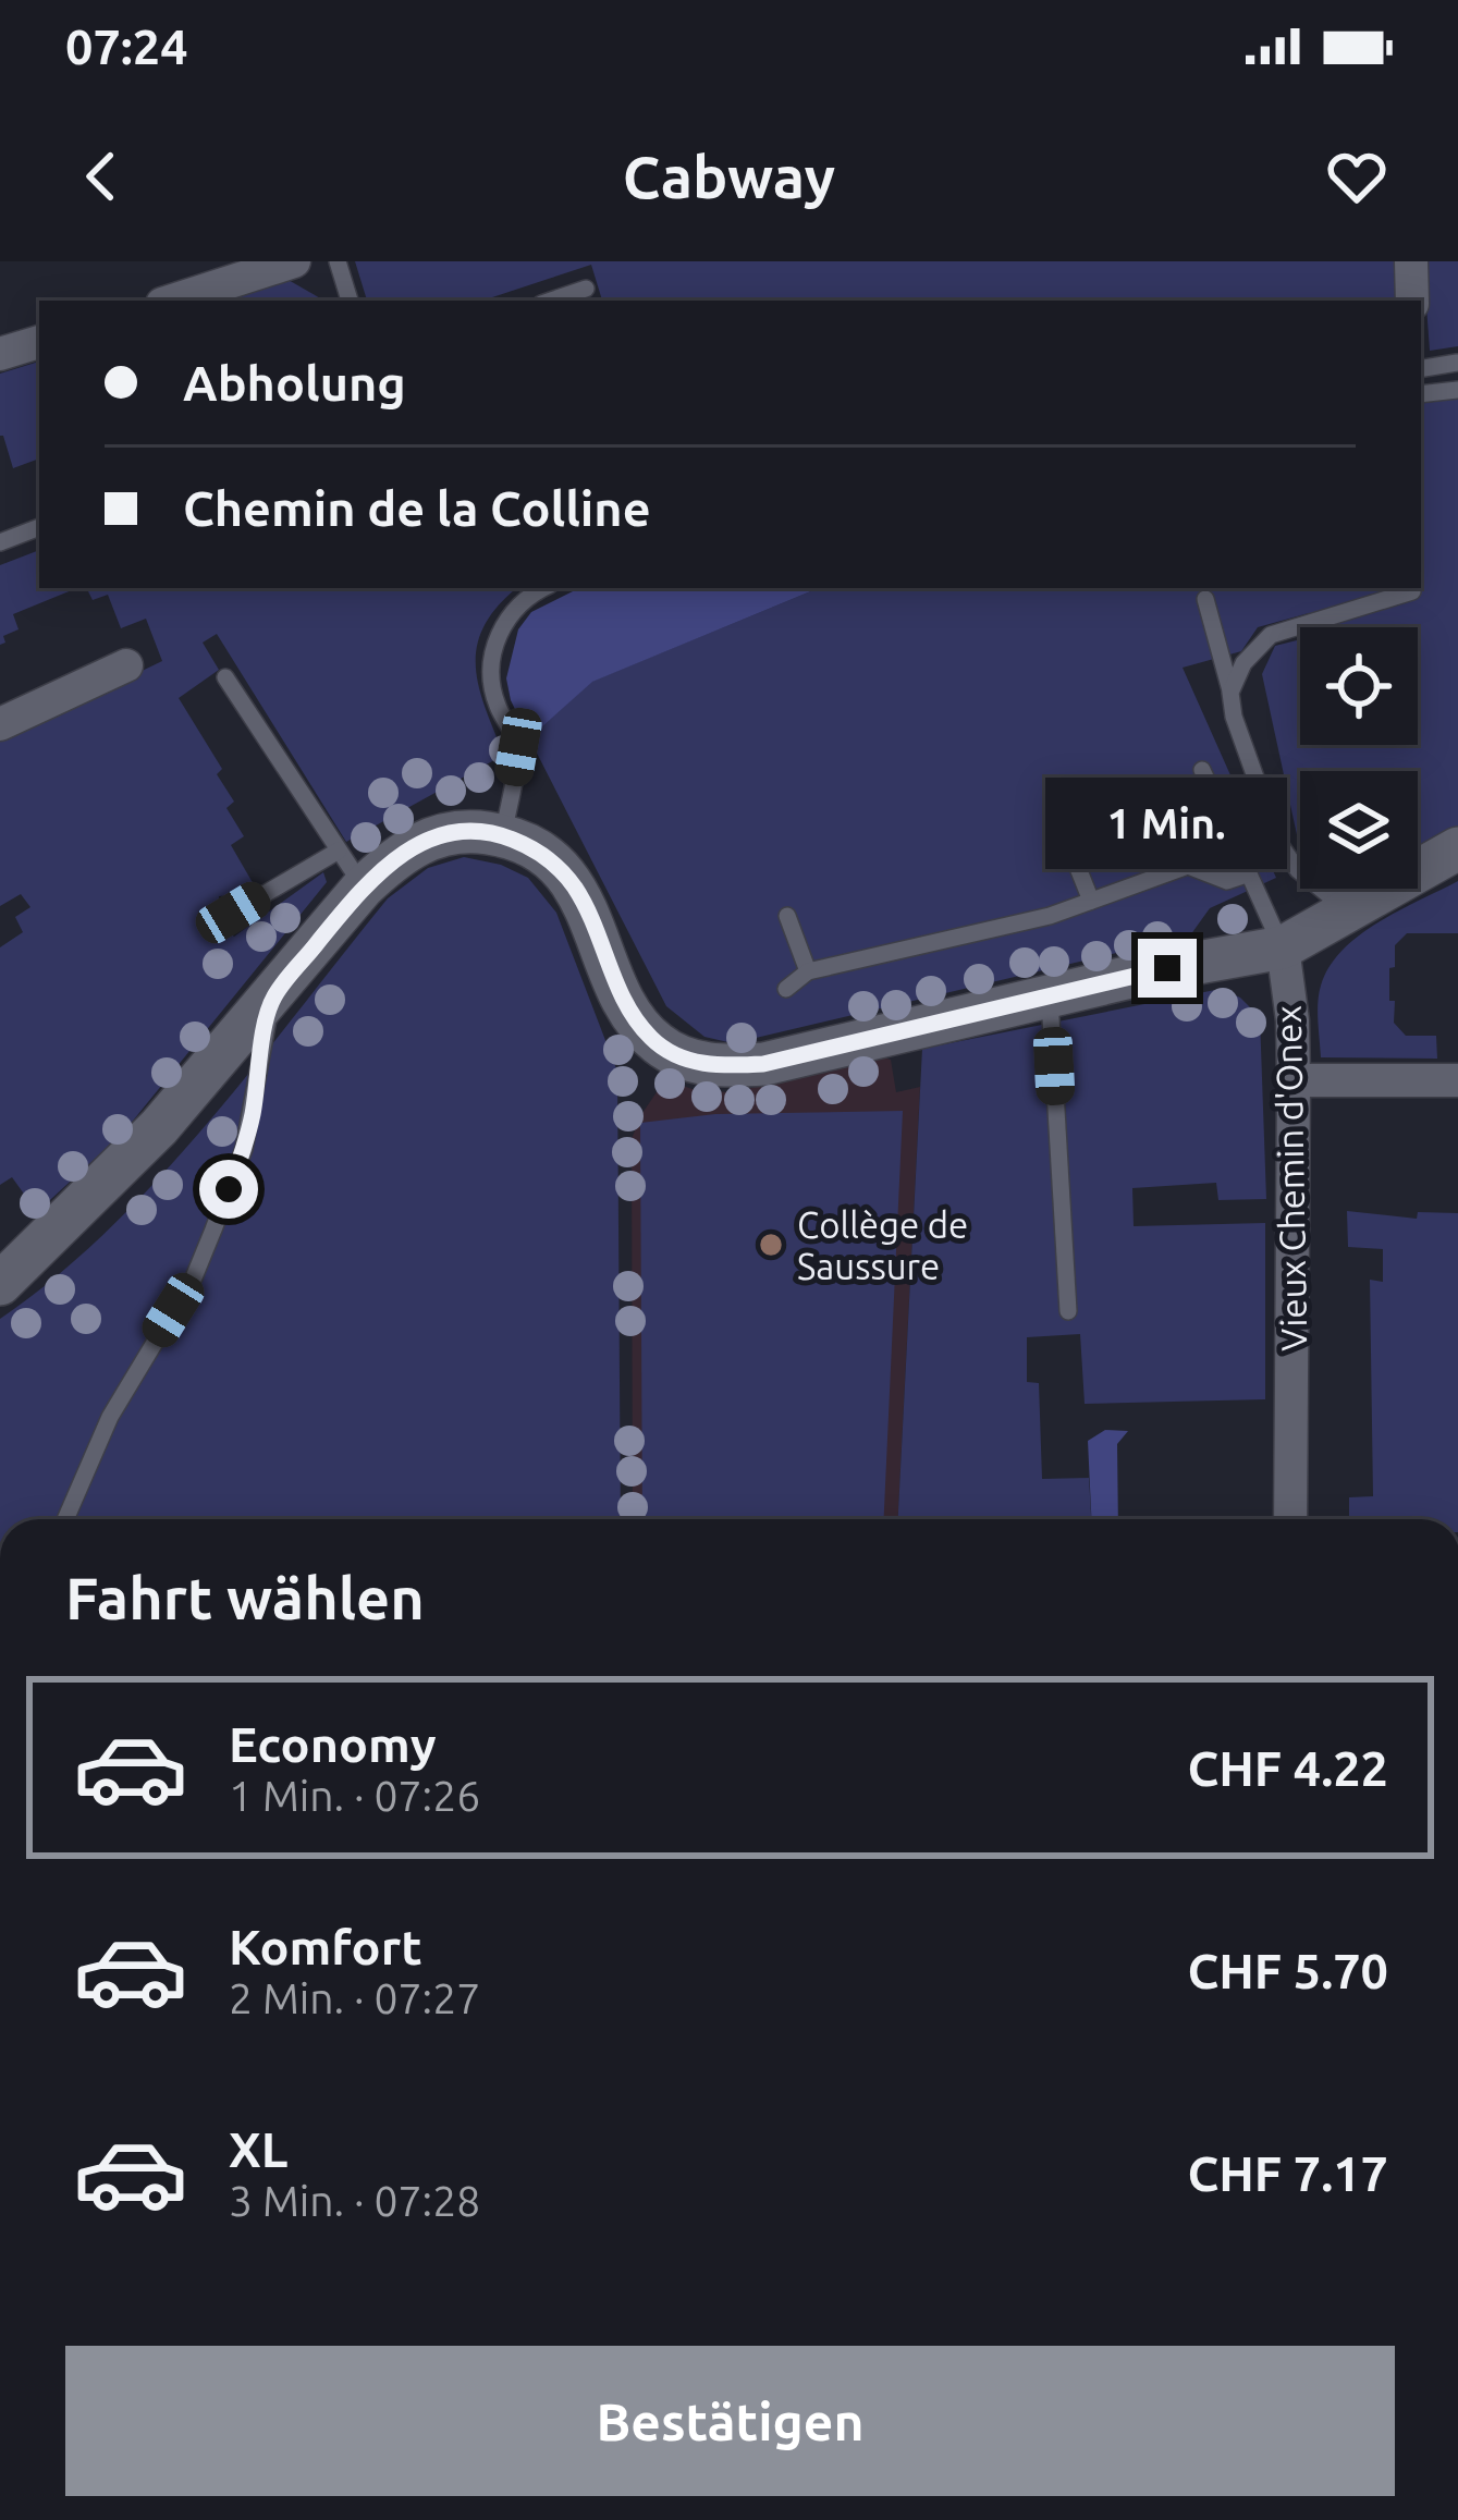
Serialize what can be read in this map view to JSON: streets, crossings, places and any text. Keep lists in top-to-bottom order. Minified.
{"streets":{"street":["Vieux Chemin d'Onex"]},"places":["Collège de Saussure"],"page":{"status":"07:24","header":"Cabway","banner":["Abholung","Chemin de la Colline"],"bubble":"1 Min.","heading":"Fahrt wählen","list":[{"name":"Economy","note":"1 Min. · 07:26","value":"CHF 4.22"},{"name":"Komfort","note":"2 Min. · 07:27","value":"CHF 5.70"},{"name":"XL","note":"3 Min. · 07:28","value":"CHF 7.17"}],"buttons":"Bestätigen"}}
